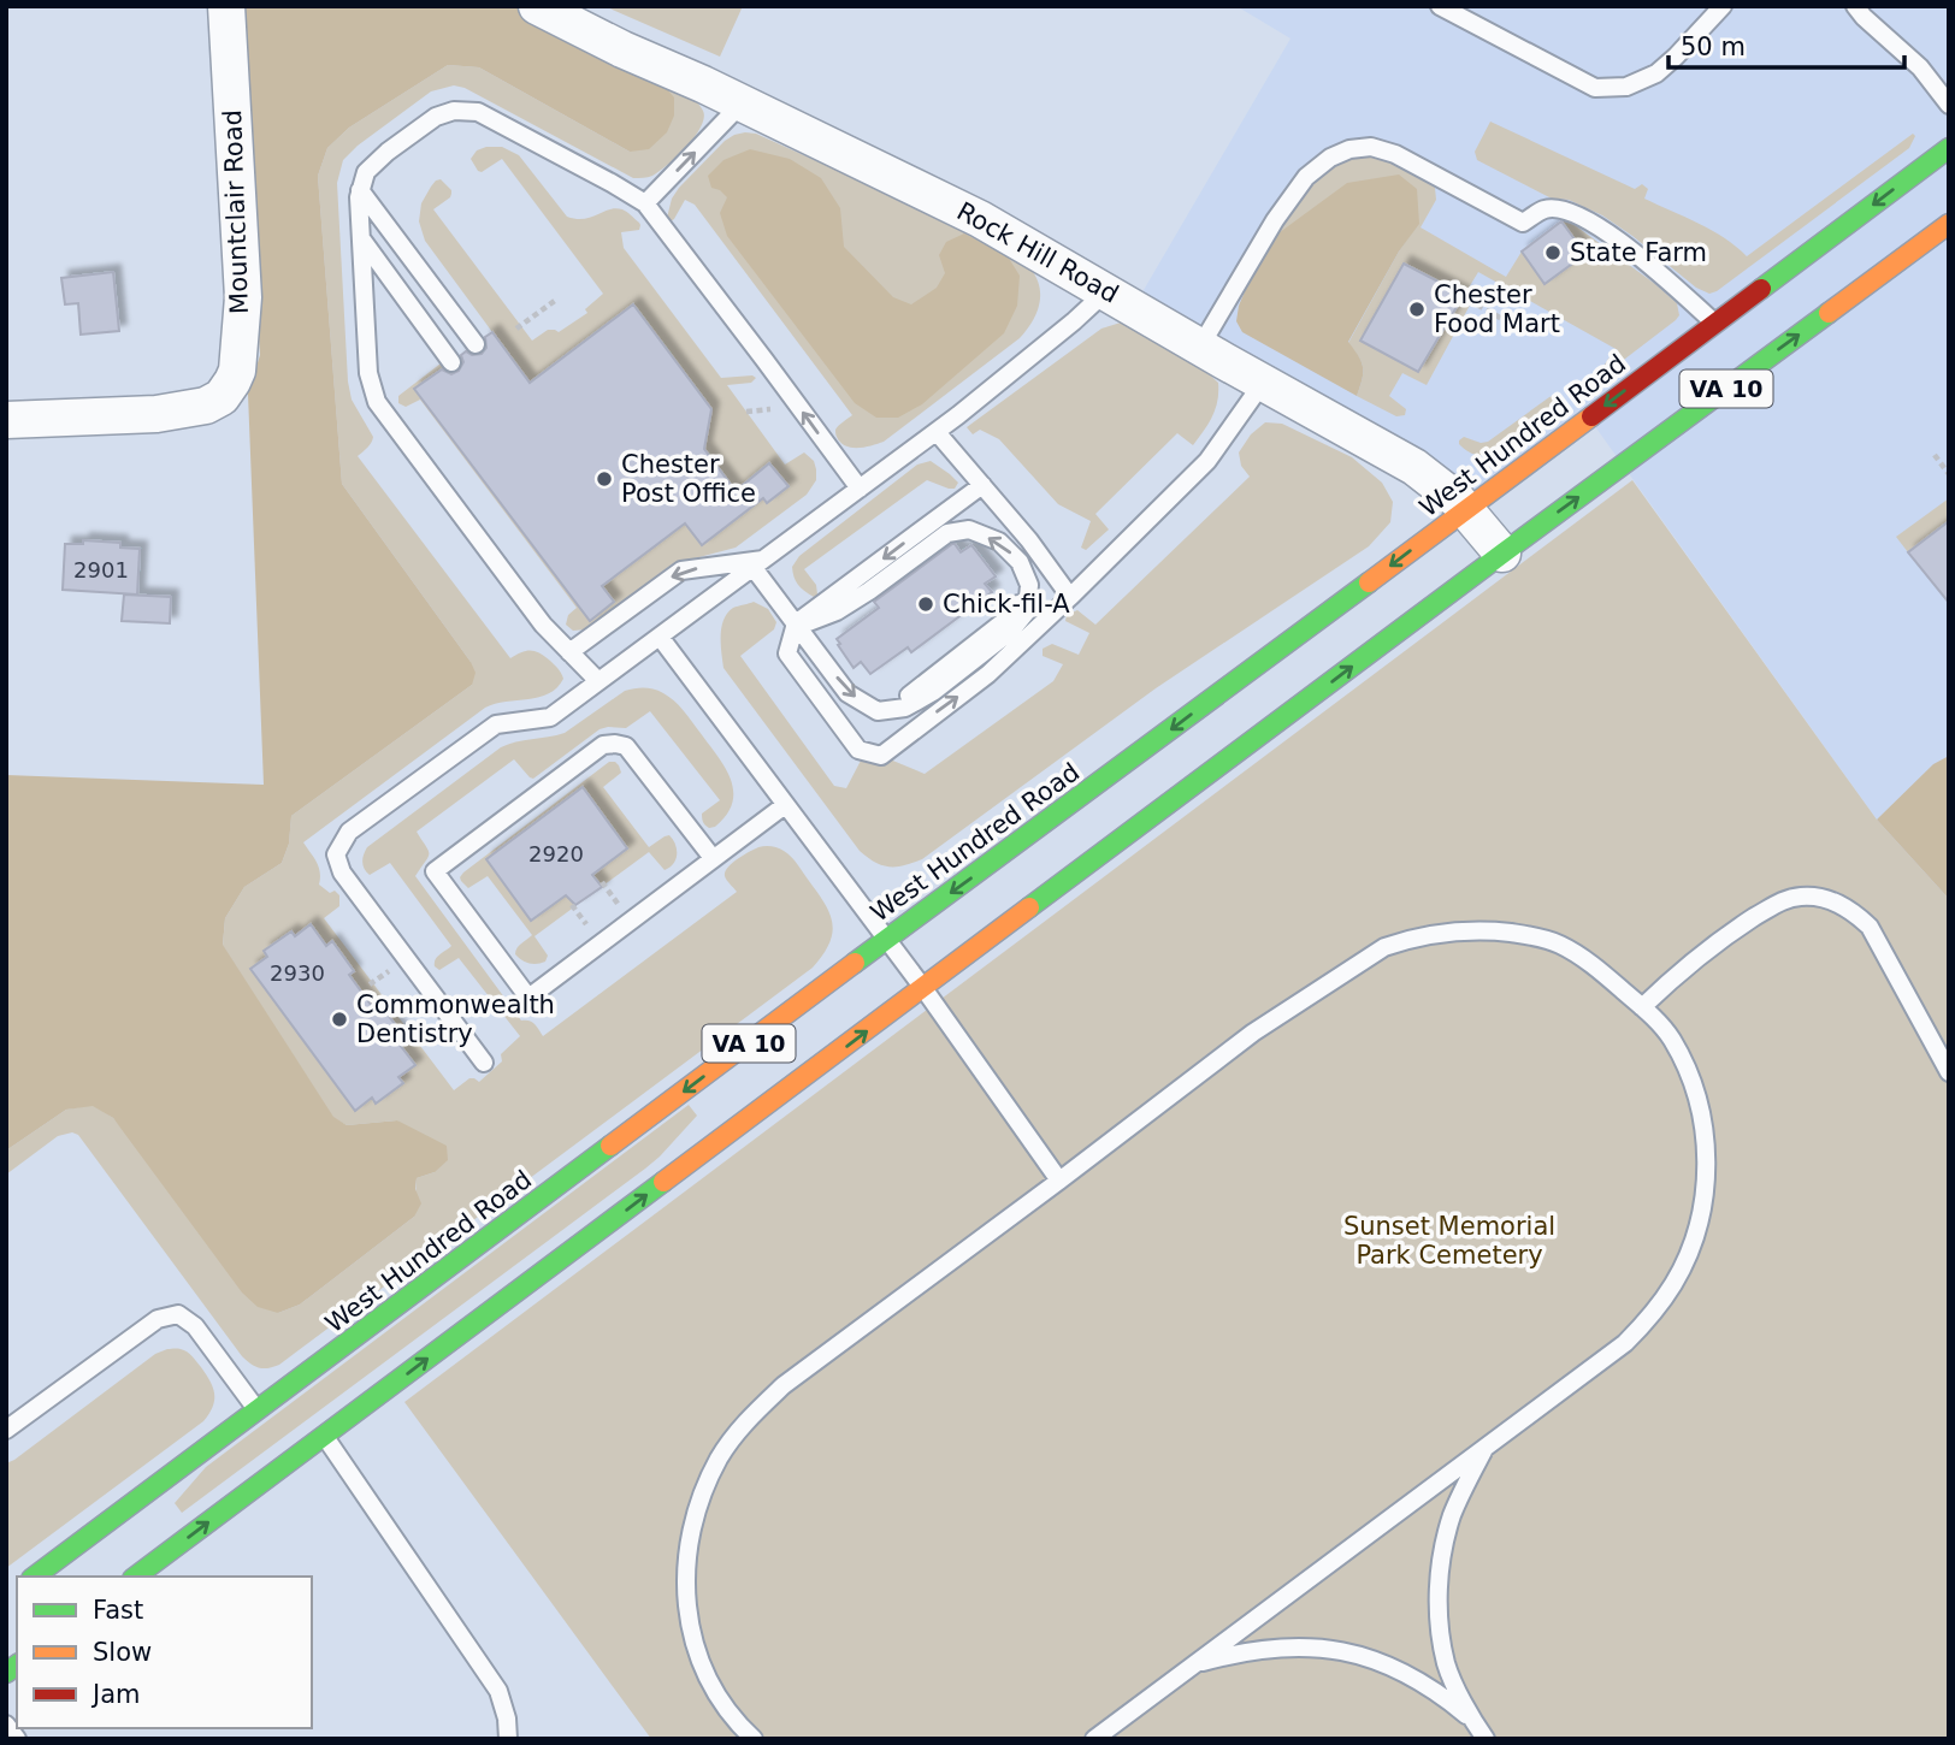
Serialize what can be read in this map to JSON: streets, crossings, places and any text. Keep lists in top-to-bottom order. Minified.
{"streets":{"main road":["VA 10","West Hundred Road"],"street":["Mountclair Road","Rock Hill Road"]},"crossings":[["Rock Hill Road","VA 10"],["Rock Hill Road","West Hundred Road"]],"parks":["Sunset Memorial Park Cemetery"],"places":["State Farm","Chester Food Mart","Chester Post Office","Chick-fil-A","Commonwealth Dentistry"],"house_numbers":["2901","2920","2930"],"legend":["Fast","Slow","Jam"],"scale_bar":"50 m"}
